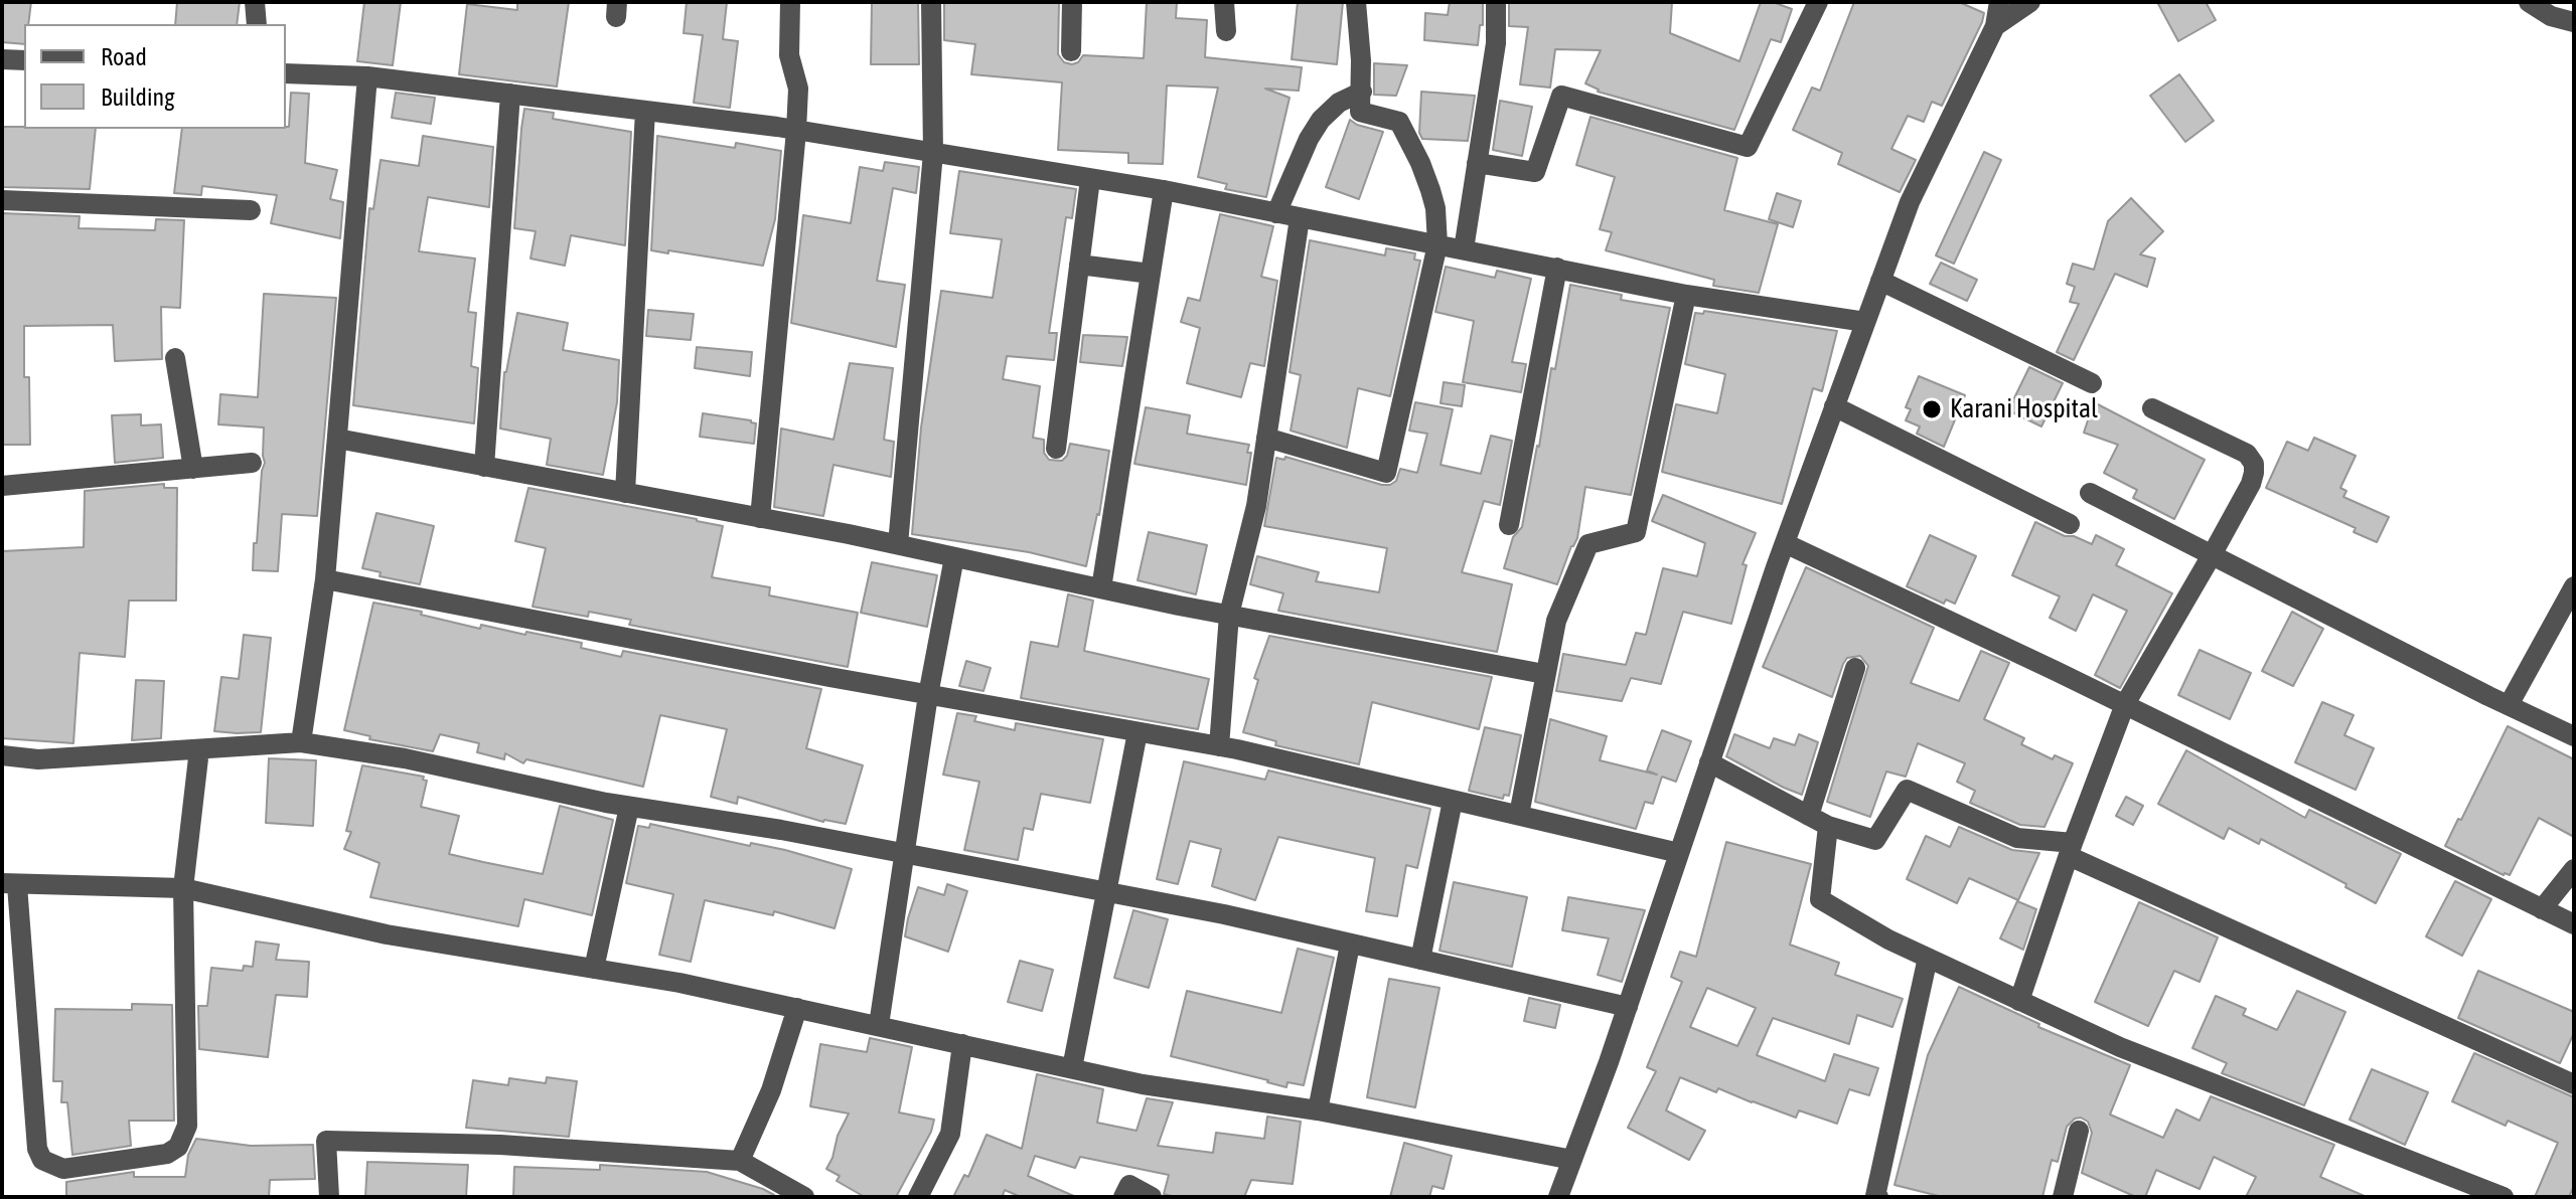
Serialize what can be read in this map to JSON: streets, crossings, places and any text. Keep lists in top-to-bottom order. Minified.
{"places":["Karani Hospital"],"legend":["Road","Building"]}
